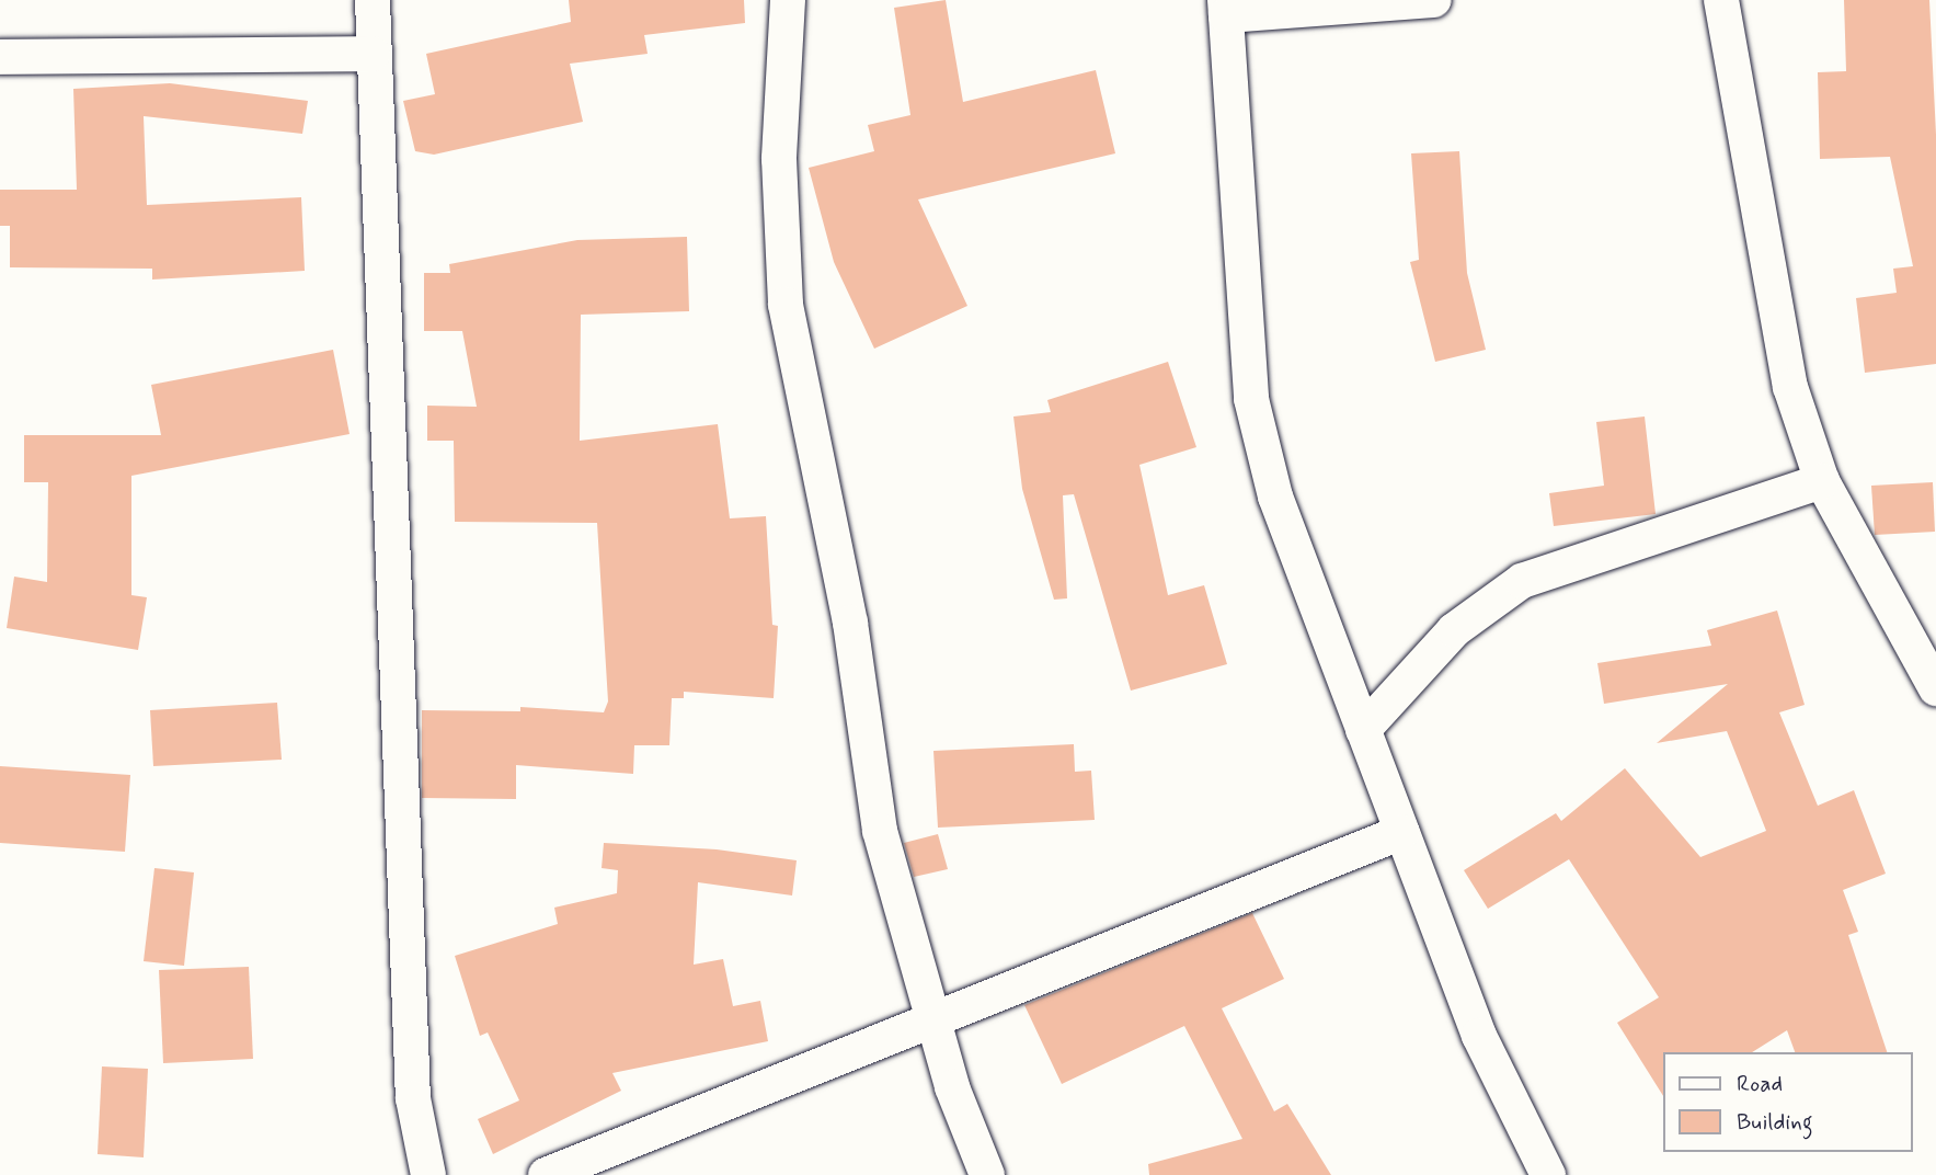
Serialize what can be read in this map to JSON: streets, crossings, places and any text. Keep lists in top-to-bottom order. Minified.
{"legend":["Road","Building"]}
